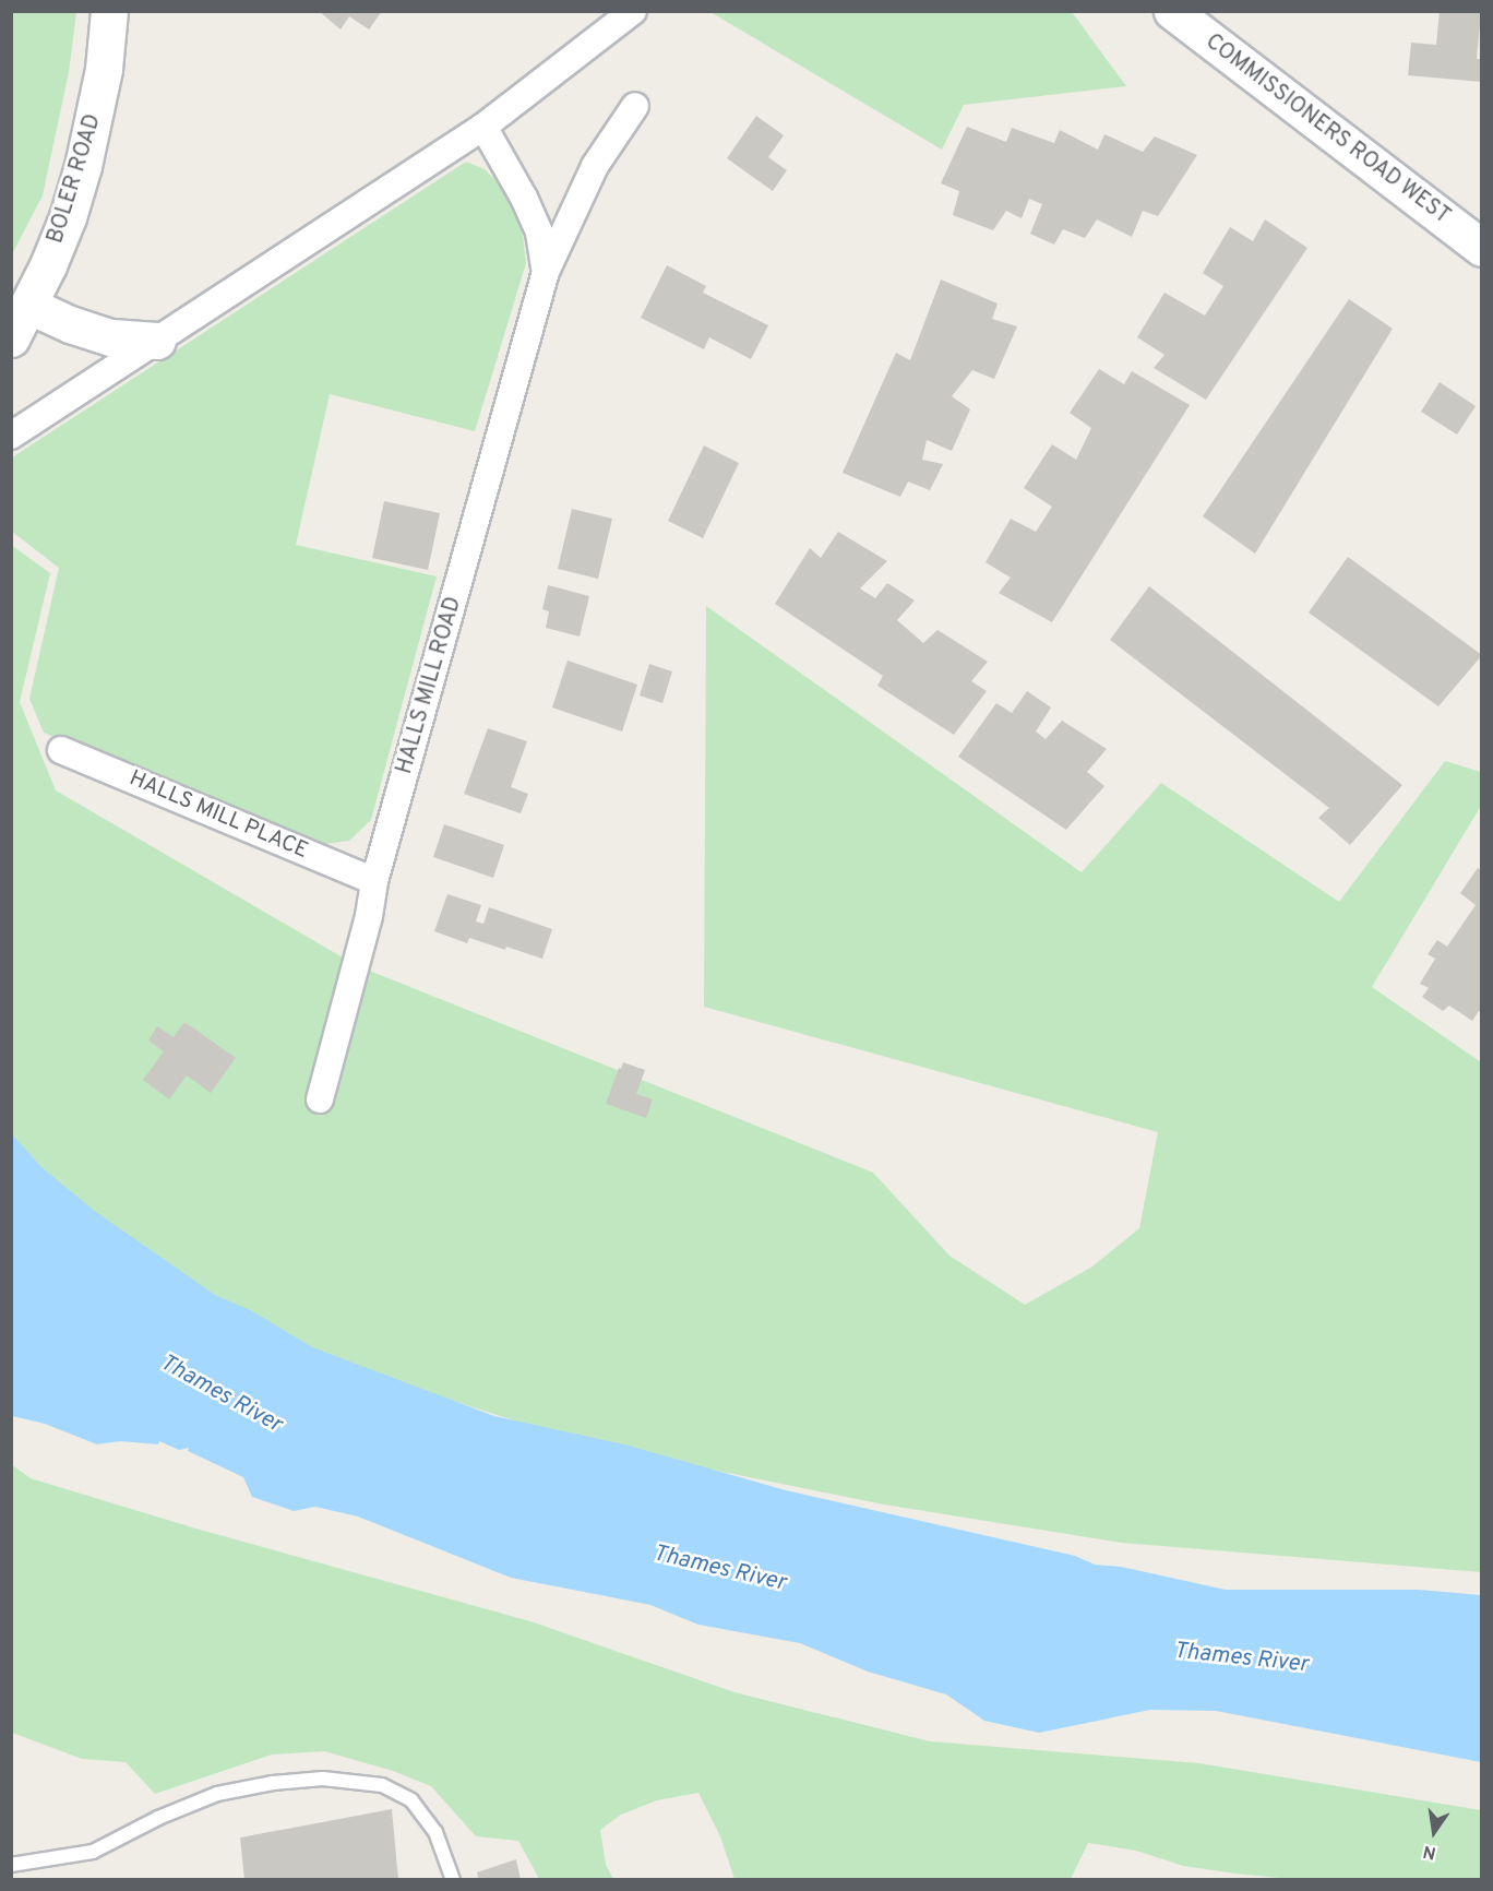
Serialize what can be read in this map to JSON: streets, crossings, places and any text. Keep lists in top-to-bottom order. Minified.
{"streets":{"main road":["COMMISSIONERS ROAD WEST","BOLER ROAD"],"street":["HALLS MILL ROAD","HALLS MILL PLACE"]},"crossings":[["HALLS MILL ROAD","HALLS MILL PLACE"]],"water":["Thames River"],"north":"bottom"}
